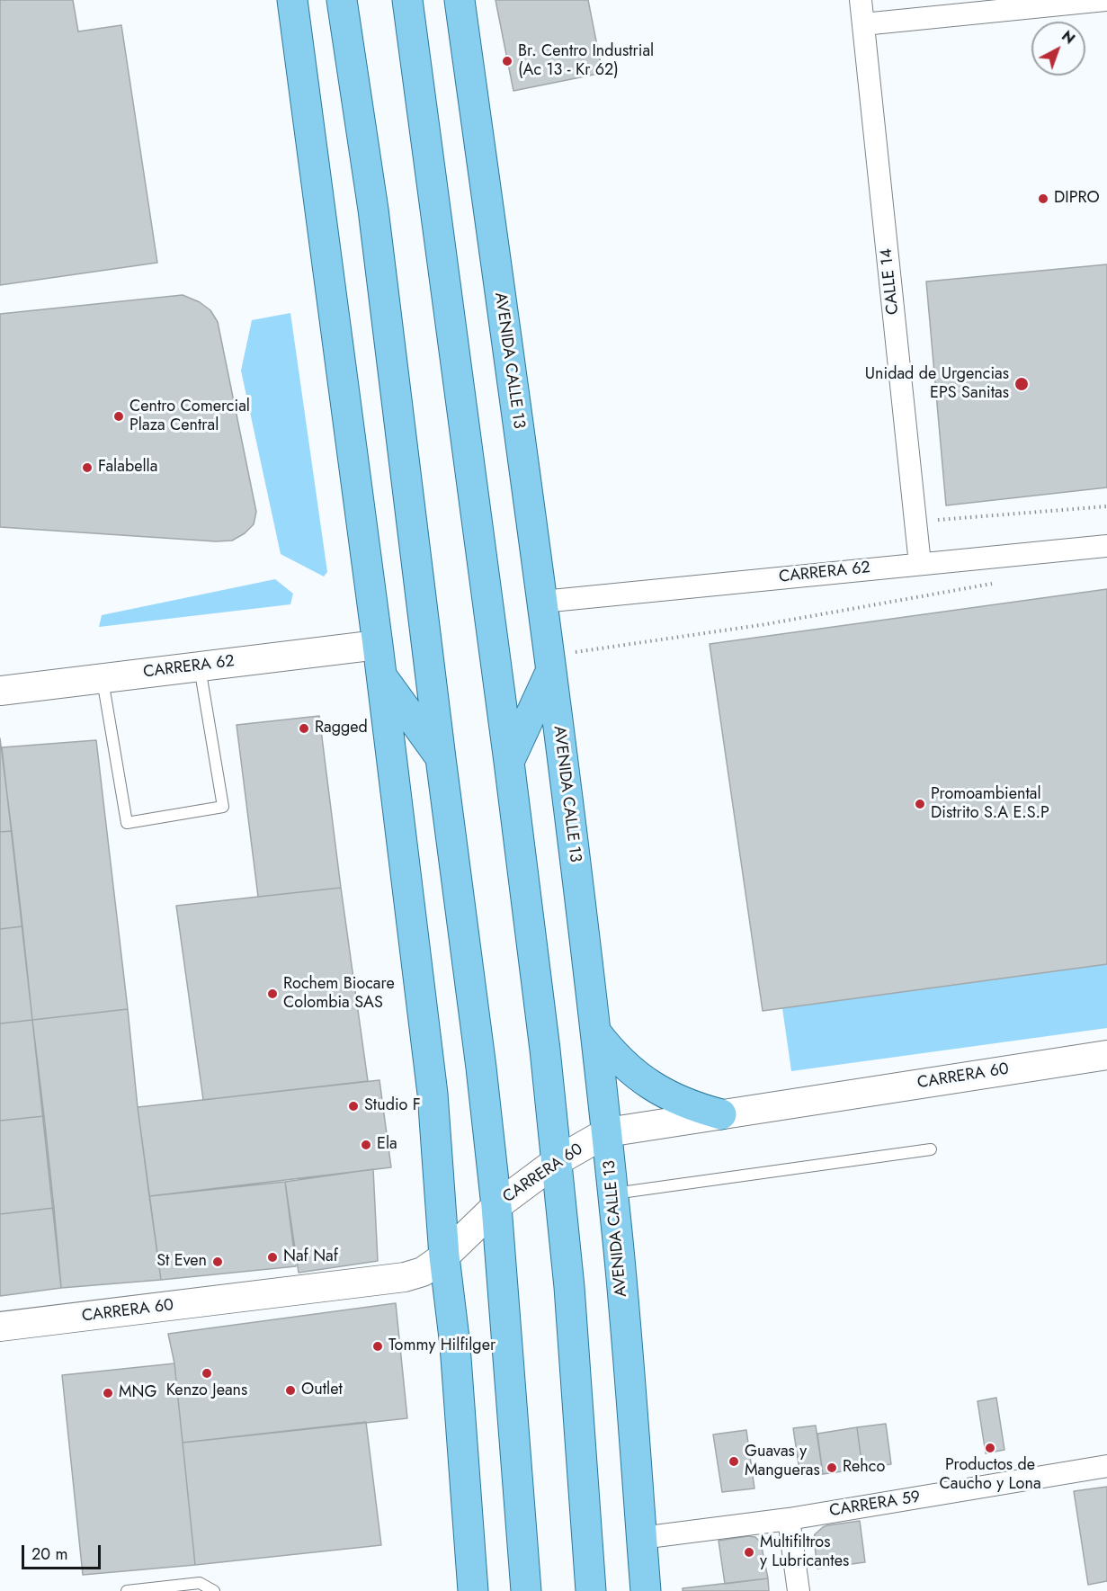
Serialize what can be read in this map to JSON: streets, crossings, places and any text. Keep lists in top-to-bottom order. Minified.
{"streets":{"main road":["AVENIDA CALLE 13"],"street":["CALLE 14","CARRERA 62","CARRERA 60","CARRERA 59"]},"crossings":[["CALLE 14","CARRERA 62"],["AVENIDA CALLE 13","CARRERA 62"],["AVENIDA CALLE 13","CARRERA 60"],["AVENIDA CALLE 13","CARRERA 59"]],"places":["Br. Centro Industrial (Ac 13 - Kr 62)","DIPRO","Unidad de Urgencias EPS Sanitas","Centro Comercial Plaza Central","Falabella","Ragged","Promoambiental Distrito S.A E.S.P","Rochem Biocare Colombia SAS","Studio F","Ela","Naf Naf","St Even","Tommy Hilfilger","Kenzo Jeans","Outlet","MNG","Productos de Caucho y Lona","Guavas y Mangueras","Rehco","Multifiltros y Lubricantes"],"scale_bar":"20 m","north":"top right"}
